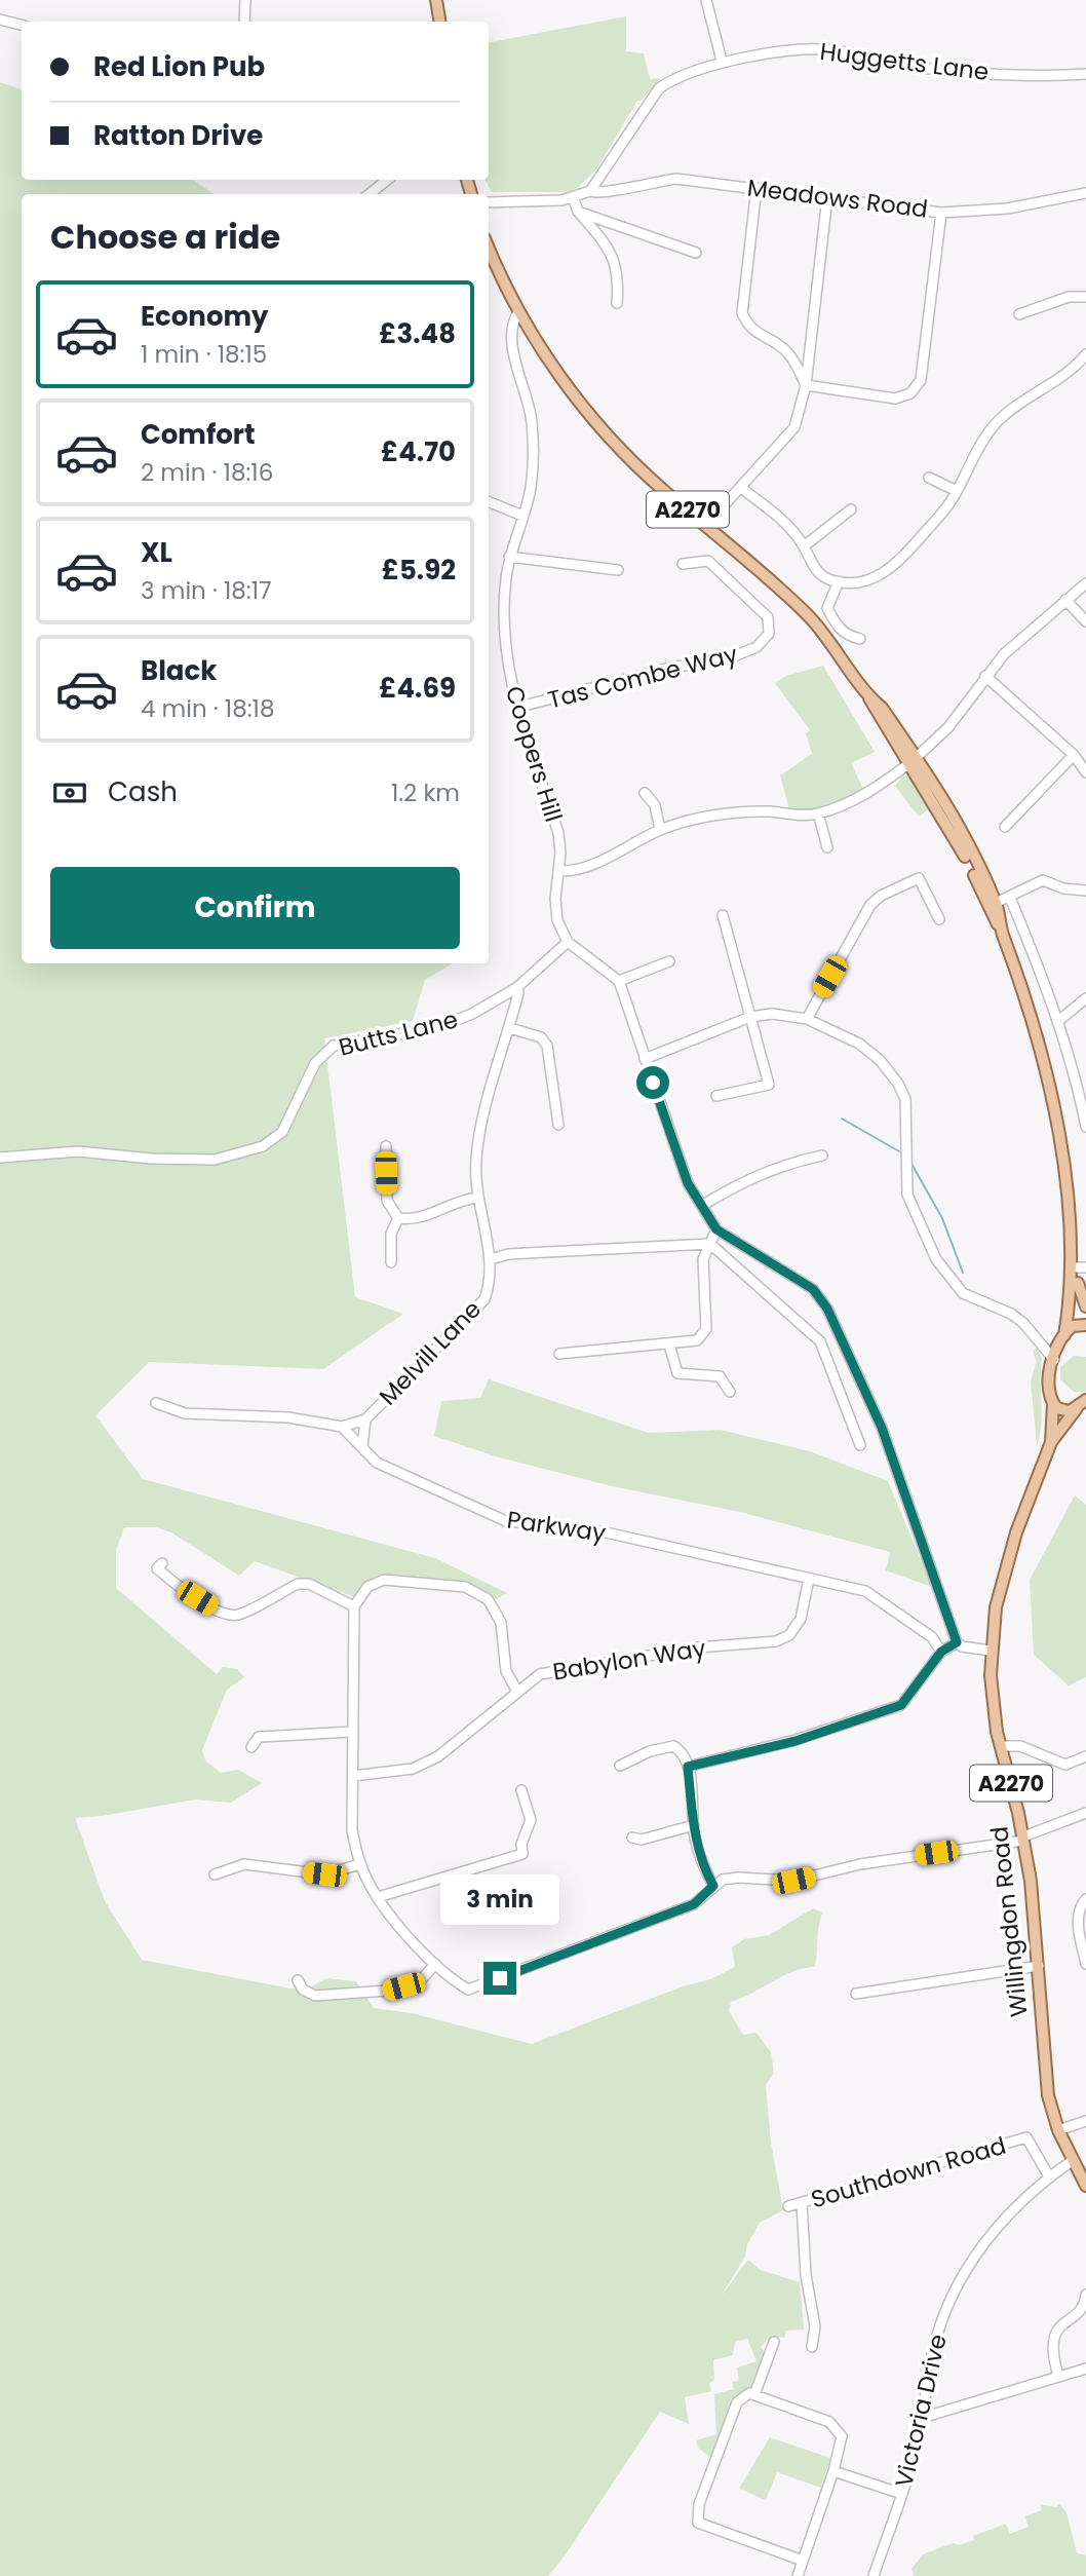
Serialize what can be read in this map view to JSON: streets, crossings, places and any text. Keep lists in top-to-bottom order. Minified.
{"streets":{"main road":["A2270","Willingdon Road"],"street":["Huggetts Lane","Meadows Road","Tas Combe Way","Coopers Hill","Butts Lane","Melvill Lane","Parkway","Babylon Way","Southdown Road","Victoria Drive"]},"crossings":[["Huggetts Lane","Meadows Road"],["A2270","Coopers Hill"],["A2270","Willingdon Road"],["Tas Combe Way","Coopers Hill"],["Coopers Hill","Butts Lane"],["Butts Lane","Melvill Lane"],["Parkway","Babylon Way"],["Willingdon Road","Victoria Drive"],["Southdown Road","Victoria Drive"]],"page":{"banner":["Red Lion Pub","Ratton Drive"],"heading":"Choose a ride","list":[{"name":"Economy","note":"1 min · 18:15","value":"£3.48"},{"name":"Comfort","note":"2 min · 18:16","value":"£4.70"},{"name":"XL","note":"3 min · 18:17","value":"£5.92"},{"name":"Black","note":"4 min · 18:18","value":"£4.69"}],"pay":["Cash","1.2 km"],"buttons":"Confirm","bubble":"3 min"}}
